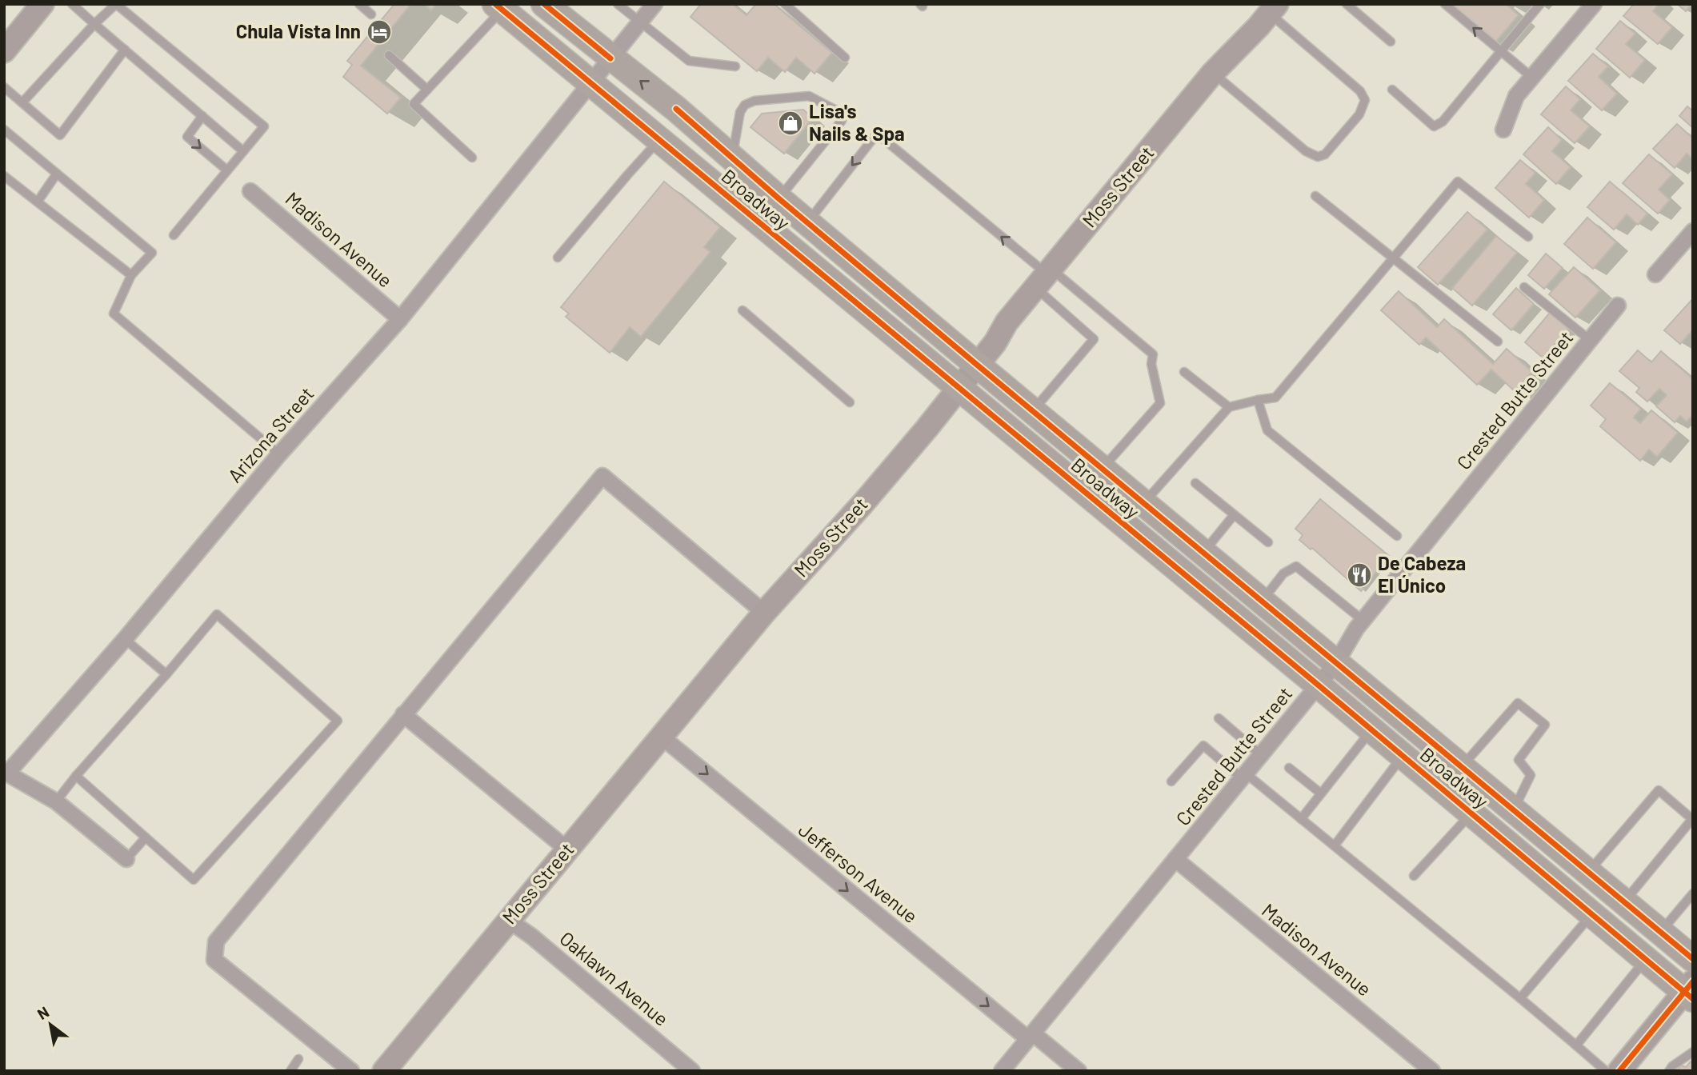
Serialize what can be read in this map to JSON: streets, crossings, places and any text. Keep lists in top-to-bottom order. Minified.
{"streets":{"main road":["Broadway"],"street":["Moss Street","Madison Avenue","Crested Butte Street","Arizona Street","Jefferson Avenue","Oaklawn Avenue"]},"crossings":[["Moss Street","Broadway"],["Moss Street","Jefferson Avenue"],["Moss Street","Oaklawn Avenue"],["Broadway","Crested Butte Street"],["Broadway","Arizona Street"],["Madison Avenue","Crested Butte Street"],["Madison Avenue","Arizona Street"],["Crested Butte Street","Jefferson Avenue"]],"one_way":["Jefferson Avenue"],"places":{"hotel":["Chula Vista Inn"],"shop":["Lisa's Nails & Spa"],"restaurant":["De Cabeza El Único"]},"north":"top left"}
